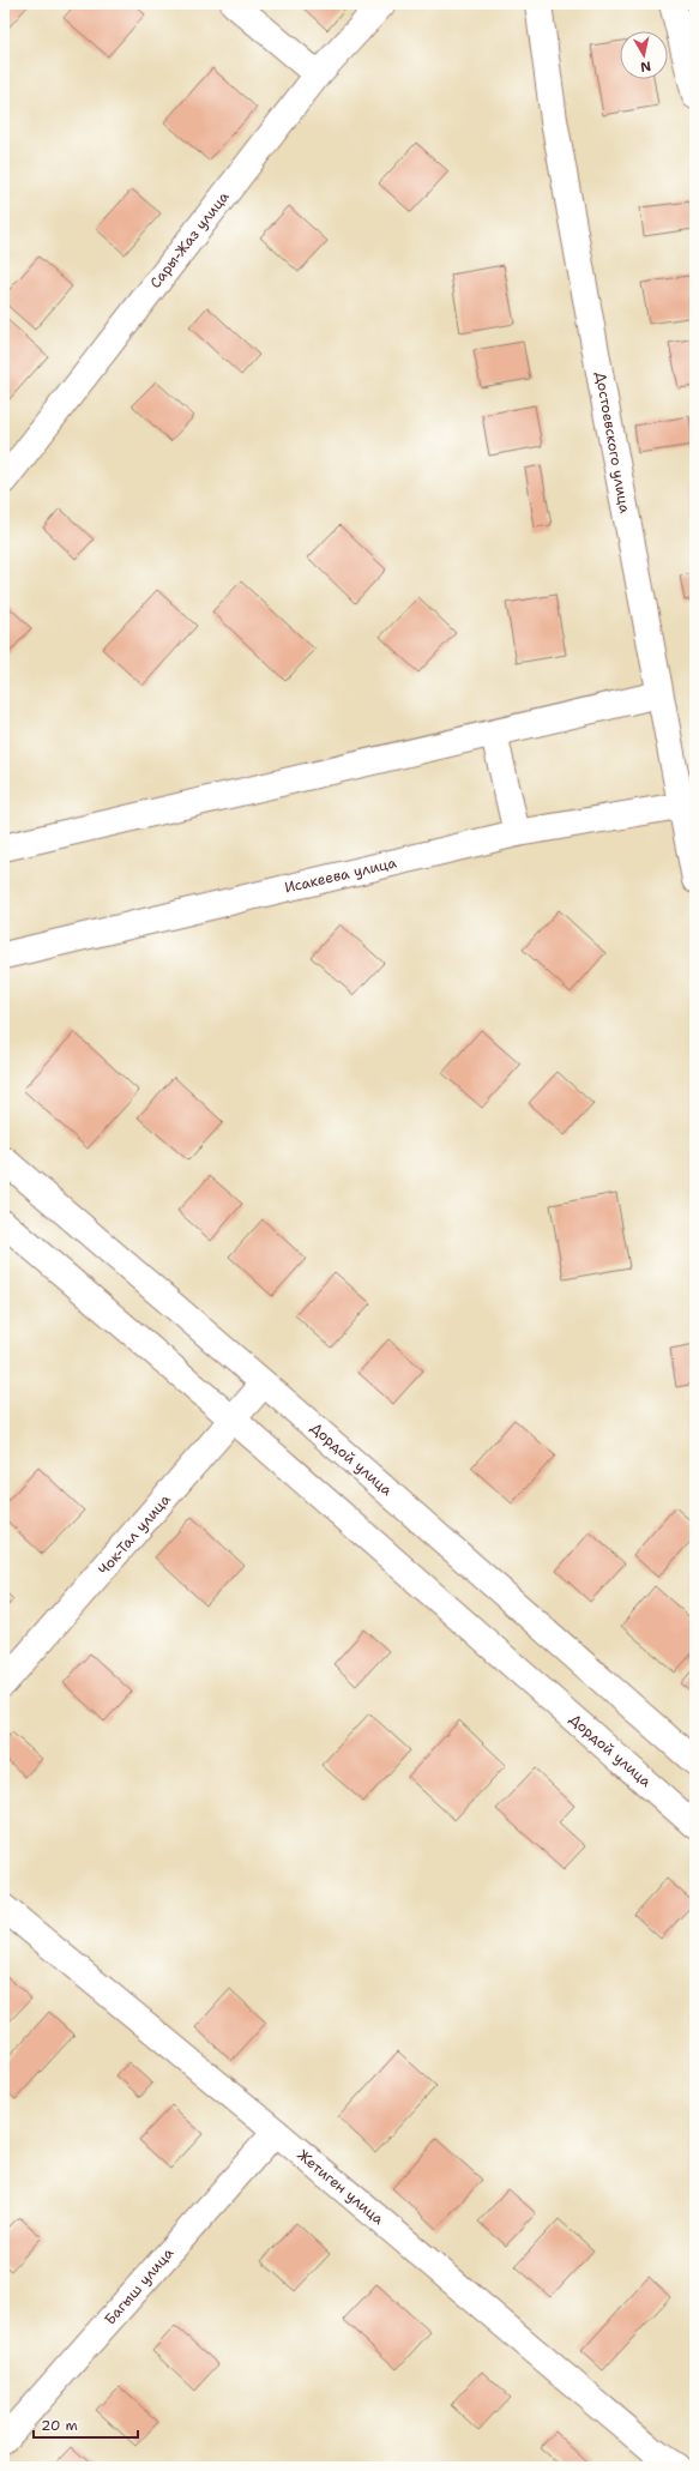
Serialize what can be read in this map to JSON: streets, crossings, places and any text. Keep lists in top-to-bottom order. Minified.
{"streets":{"street":["Сары-Жаз улица","Достоевского улица","Исакеева улица","Дордой улица","Чок-Тал улица","Жетиген улица","Багыш улица"]},"crossings":[["Достоевского улица","Исакеева улица"],["Дордой улица","Чок-Тал улица"],["Жетиген улица","Багыш улица"]],"scale_bar":"20 m","north":"bottom"}
